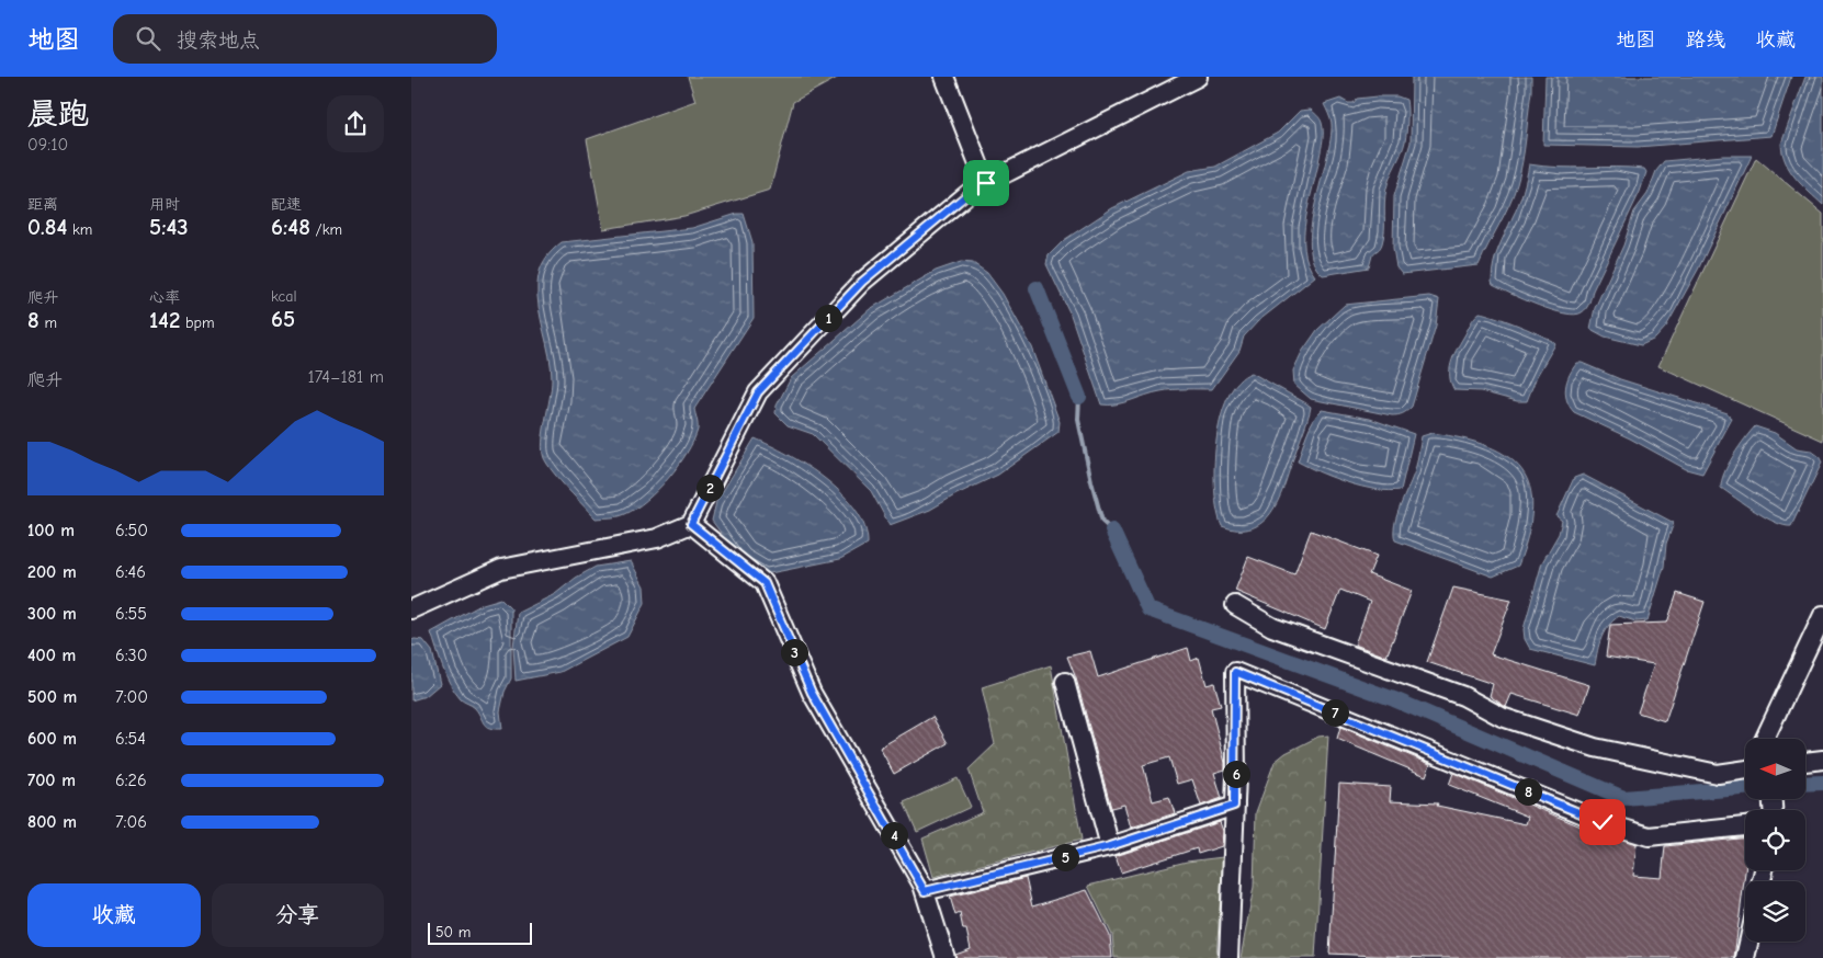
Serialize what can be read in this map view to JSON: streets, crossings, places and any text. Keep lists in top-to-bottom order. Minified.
{"scale_bar":"50 m","north":"left","page":{"header":"地图","search":"搜索地点","nav":["地图","路线","收藏"],"heading":["晨跑","09:10"],"stats":[["距离","0.84 km"],["用时","5:43"],["配速","6:48 /km"],["爬升","8 m"],["心率","142 bpm"],["kcal","65"]],"pins":["1","2","3","7","6","8","4","5"],"chart":["爬升","174–181 m"],"list":[{"name":"100 m","note":"6:50"},{"name":"200 m","note":"6:46"},{"name":"300 m","note":"6:55"},{"name":"400 m","note":"6:30"},{"name":"500 m","note":"7:00"},{"name":"600 m","note":"6:54"},{"name":"700 m","note":"6:26"},{"name":"800 m","note":"7:06"}],"buttons":["收藏","分享"],"scale":"50 m"}}
